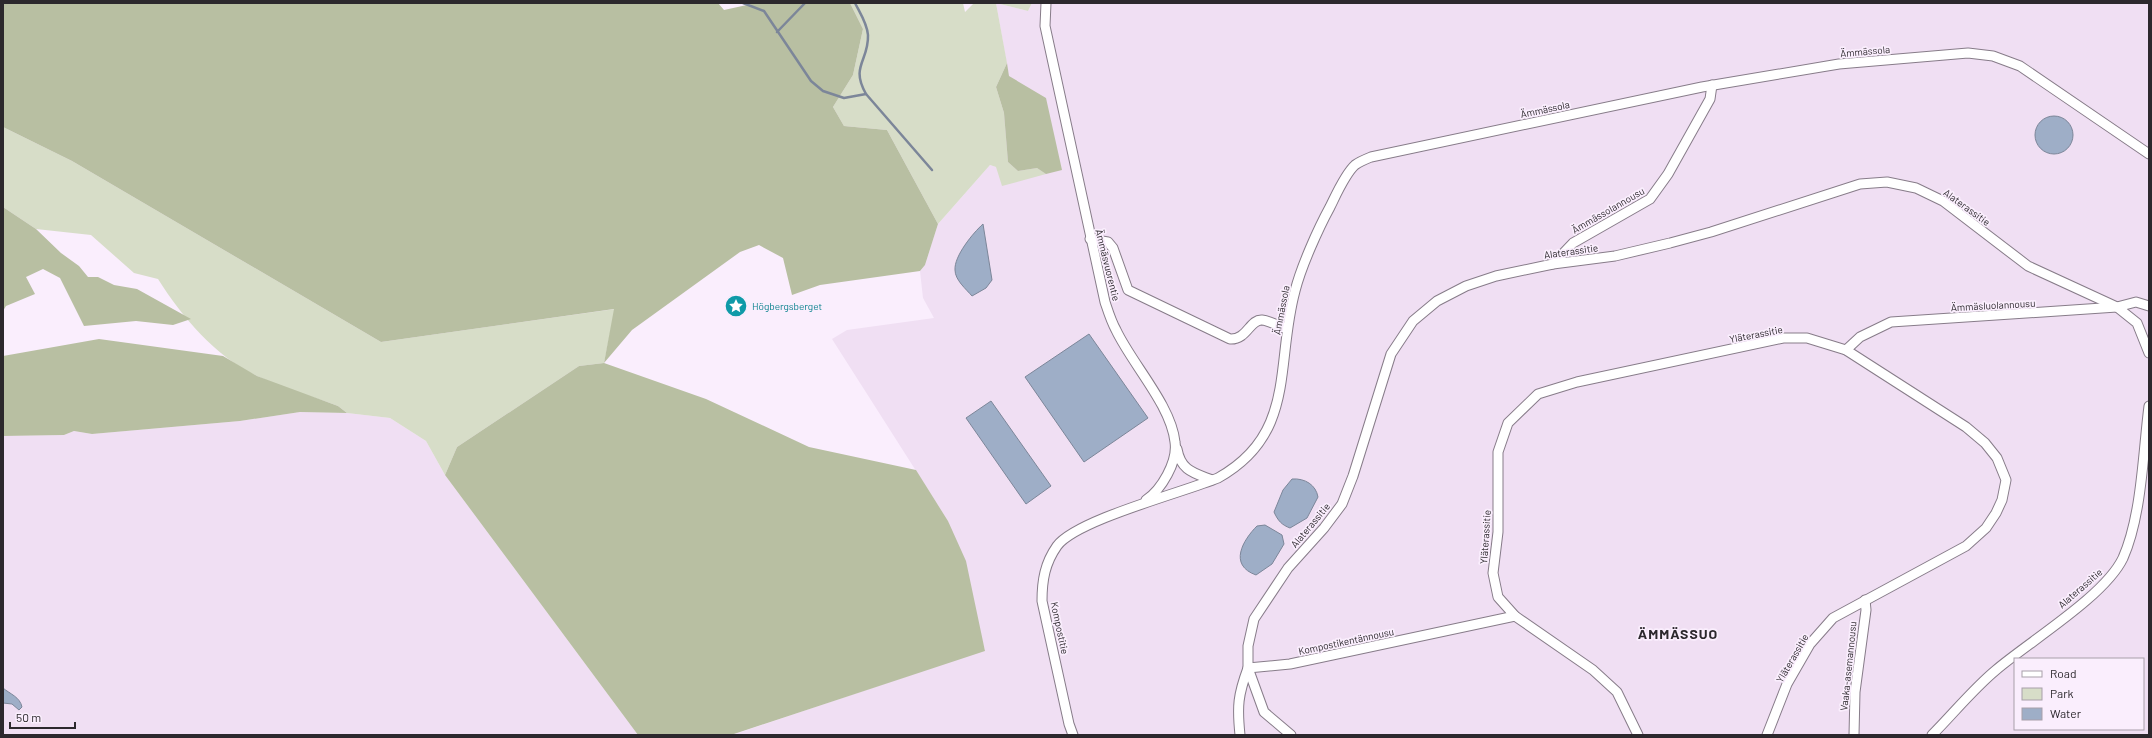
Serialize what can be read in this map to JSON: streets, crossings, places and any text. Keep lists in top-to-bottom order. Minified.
{"streets":{"street":["Ämmässola","Alaterassitie","Ämmässolannousu","Ämmäsvuorentie","Ämmäsluolannousu","Yläterassitie","Kompostitie","Kompostikentännousu","Vaaka-asemannousu"]},"crossings":[["Ämmässola","Ämmässolannousu"],["Ämmässola","Ämmäsvuorentie"],["Ämmässola","Kompostitie"],["Alaterassitie","Ämmässolannousu"],["Alaterassitie","Ämmäsluolannousu"],["Alaterassitie","Kompostikentännousu"],["Ämmäsluolannousu","Yläterassitie"],["Yläterassitie","Kompostikentännousu"],["Yläterassitie","Vaaka-asemannousu"]],"districts":["ÄMMÄSSUO"],"places":{"place":["Högbergsberget"]},"legend":["Road","Park","Water"],"scale_bar":"50 m"}
